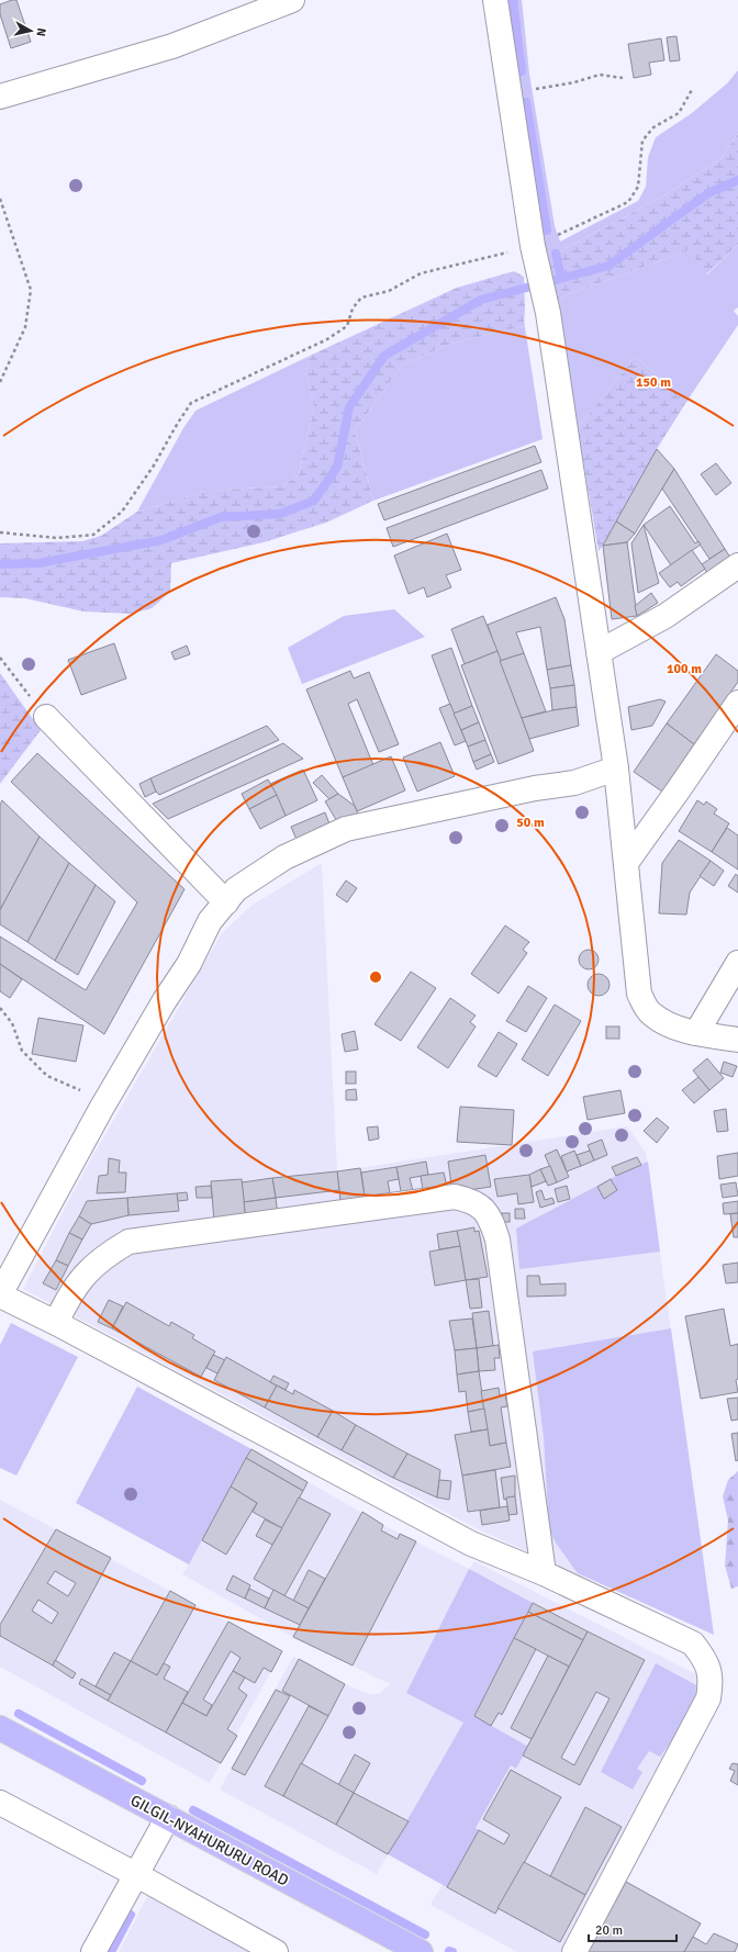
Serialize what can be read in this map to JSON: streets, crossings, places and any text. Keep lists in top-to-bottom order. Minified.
{"streets":{"highway":["GILGIL-NYAHURURU ROAD"]},"scale_bar":"20 m","north":"right","rings":["150 m","100 m","50 m"]}
